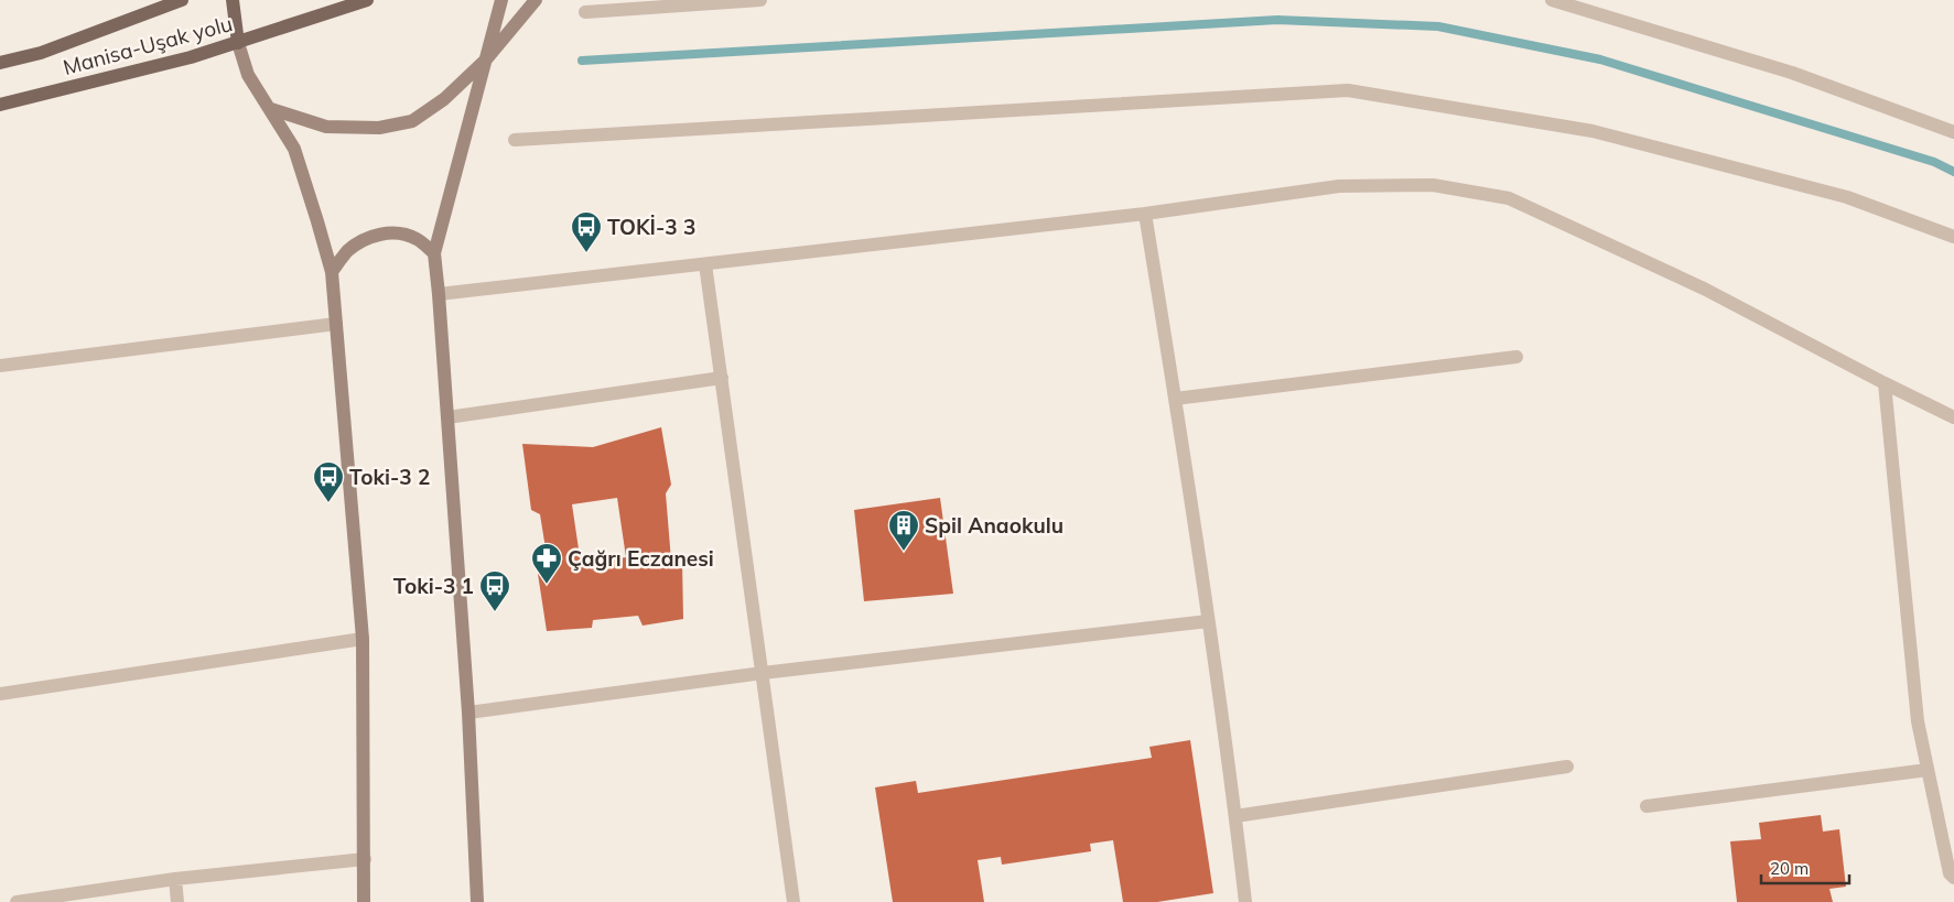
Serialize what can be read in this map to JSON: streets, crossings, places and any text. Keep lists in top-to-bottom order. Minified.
{"streets":{"main road":["Manisa-Uşak yolu"]},"places":{"bus stop":["TOKİ-3 3","Toki-3 2","Toki-3 1"],"building":["Spil Anaokulu"],"pharmacy":["Çağrı Eczanesi"]},"scale_bar":"20 m"}
